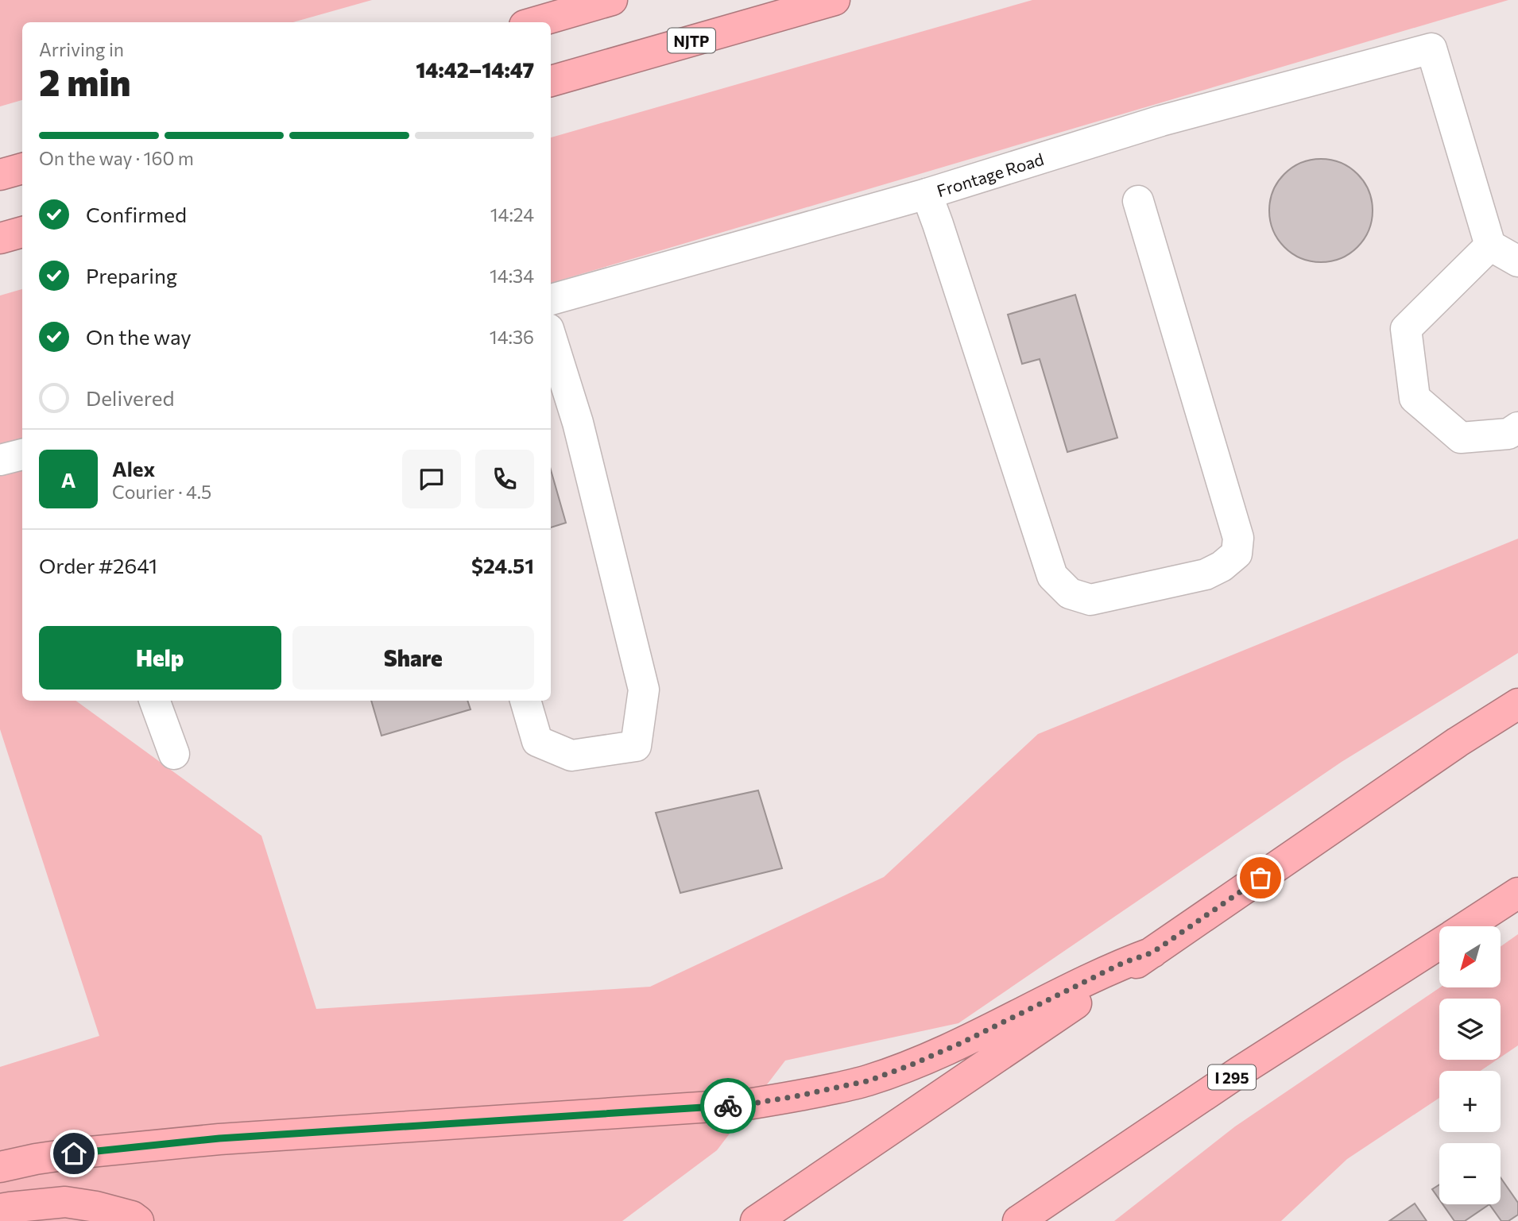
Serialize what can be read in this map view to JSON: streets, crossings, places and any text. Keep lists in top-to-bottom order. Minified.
{"streets":{"highway":["NJTP","I 295"],"street":["Frontage Road"]},"north":"bottom left","page":{"heading":["2 min","Arriving in","14:42–14:47"],"panel":["Alex","Courier · 4.5","Order #2641","$24.51"],"bar":"On the way · 160 m","list":[["Confirmed","14:24"],["Preparing","14:34"],["On the way","14:36"],"Delivered"],"round":"A","buttons":["Help","Share"],"map_buttons":["+","−"]}}
